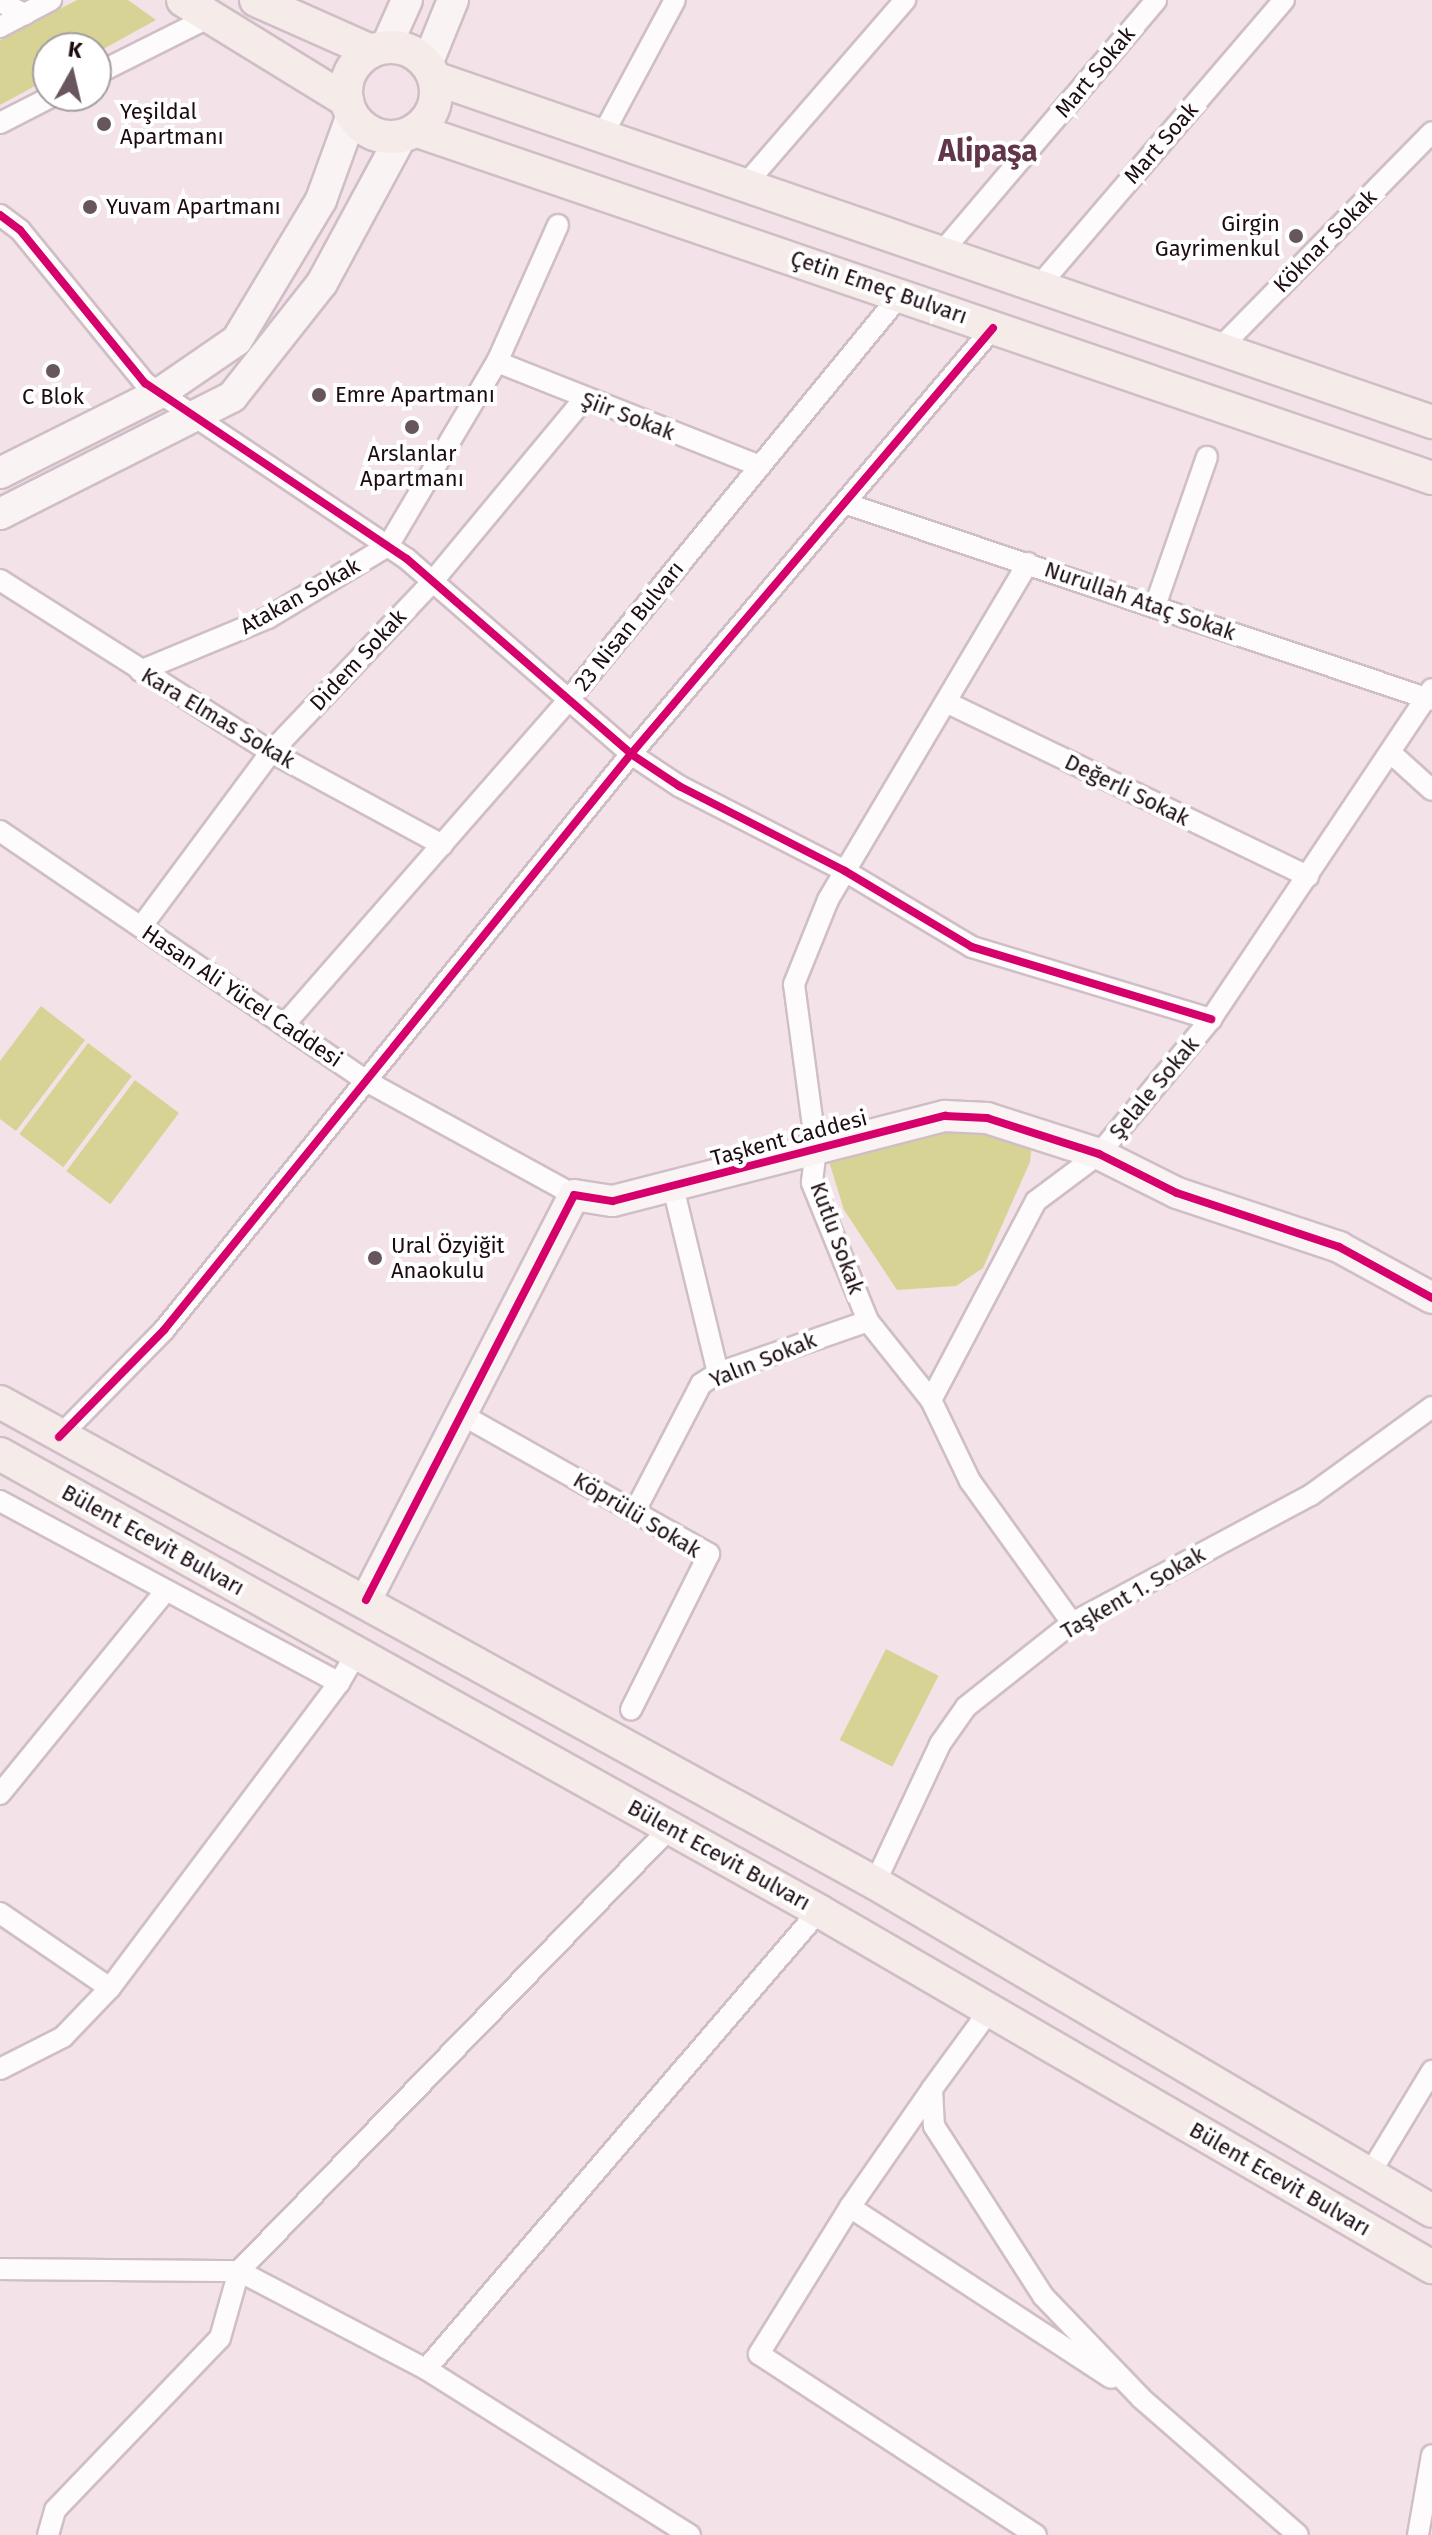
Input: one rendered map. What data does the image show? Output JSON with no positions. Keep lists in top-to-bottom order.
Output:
{
  "streets": {
    "main road": ["Çetin Emeç Bulvarı", "Bülent Ecevit Bulvarı"],
    "street": [
      "Mart Sokak",
      "Mart Soak",
      "Köknar Sokak",
      "Şiir Sokak",
      "Atakan Sokak",
      "Nurullah Ataç Sokak",
      "23 Nisan Bulvarı",
      "Didem Sokak",
      "Kara Elmas Sokak",
      "Değerli Sokak",
      "Hasan Ali Yücel Caddesi",
      "Şelale Sokak",
      "Taşkent Caddesi",
      "Kutlu Sokak",
      "Yalın Sokak",
      "Köprülü Sokak",
      "Taşkent 1. Sokak"
    ]
  },
  "crossings": [
    ["Çetin Emeç Bulvarı", "23 Nisan Bulvarı"],
    ["Şiir Sokak", "Atakan Sokak"],
    ["Şiir Sokak", "23 Nisan Bulvarı"],
    ["Şiir Sokak", "Didem Sokak"],
    ["Atakan Sokak", "Kara Elmas Sokak"],
    ["Nurullah Ataç Sokak", "Şelale Sokak"],
    ["Nurullah Ataç Sokak", "Kutlu Sokak"],
    ["23 Nisan Bulvarı", "Kara Elmas Sokak"],
    ["23 Nisan Bulvarı", "Hasan Ali Yücel Caddesi"],
    ["Didem Sokak", "Kara Elmas Sokak"],
    ["Didem Sokak", "Hasan Ali Yücel Caddesi"],
    ["Değerli Sokak", "Şelale Sokak"],
    ["Değerli Sokak", "Kutlu Sokak"],
    ["Hasan Ali Yücel Caddesi", "Taşkent Caddesi"],
    ["Şelale Sokak", "Taşkent Caddesi"],
    ["Şelale Sokak", "Kutlu Sokak"],
    ["Taşkent Caddesi", "Kutlu Sokak"],
    ["Kutlu Sokak", "Yalın Sokak"],
    ["Kutlu Sokak", "Taşkent 1. Sokak"],
    ["Yalın Sokak", "Köprülü Sokak"],
    ["Bülent Ecevit Bulvarı", "Taşkent 1. Sokak"]
  ],
  "districts": ["Alipaşa"],
  "places": [
    "Yeşildal Apartmanı",
    "Yuvam Apartmanı",
    "Girgin Gayrimenkul",
    "C Blok",
    "Emre Apartmanı",
    "Arslanlar Apartmanı",
    "Ural Özyiğit Anaokulu"
  ],
  "north": "top"
}
